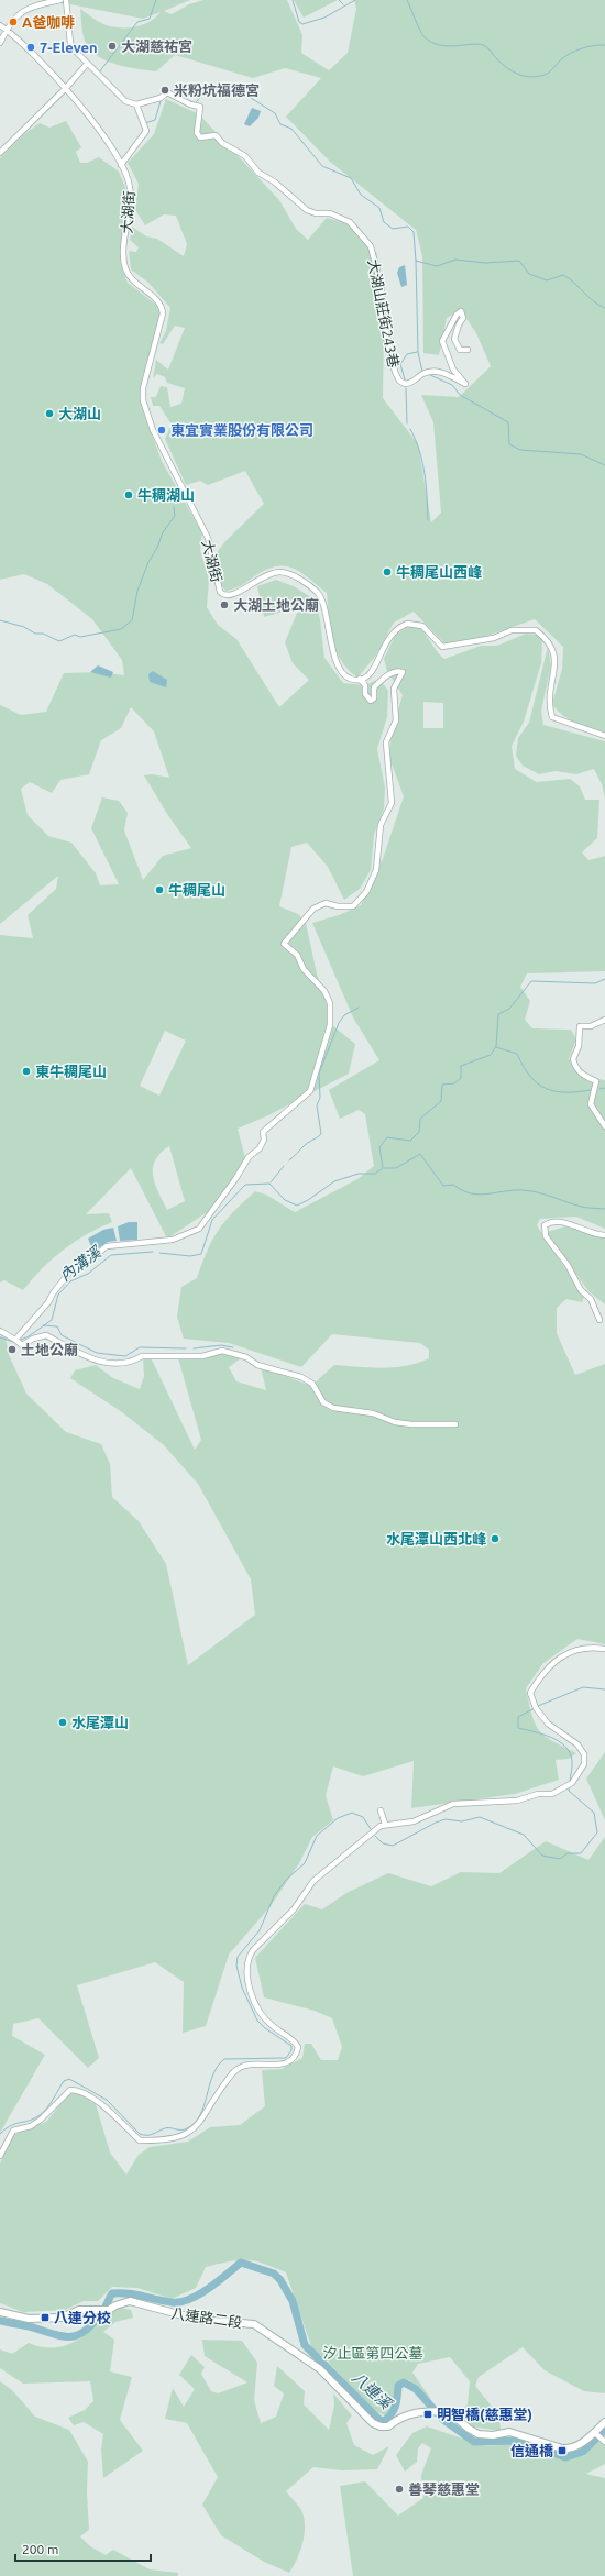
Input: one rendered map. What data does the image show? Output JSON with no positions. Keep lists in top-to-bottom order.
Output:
{
  "streets": {
    "street": ["大湖街", "大湖山莊街243巷", "八連路二段"]
  },
  "water": ["內溝溪", "八連溪"],
  "parks": ["汐止區第四公墓"],
  "places": {
    "other": [
      "A爸咖啡",
      "大湖慈祐宮",
      "7-Eleven",
      "米粉坑福德宮",
      "大湖山",
      "東宜實業股份有限公司",
      "牛稠湖山",
      "牛稠尾山西峰",
      "大湖土地公廟",
      "牛稠尾山",
      "東牛稠尾山",
      "土地公廟",
      "水尾潭山西北峰",
      "水尾潭山",
      "善琴慈惠堂"
    ],
    "transit": ["八連分校", "明智橋(慈惠堂)", "信通橋"]
  },
  "scale_bar": "200 m"
}
